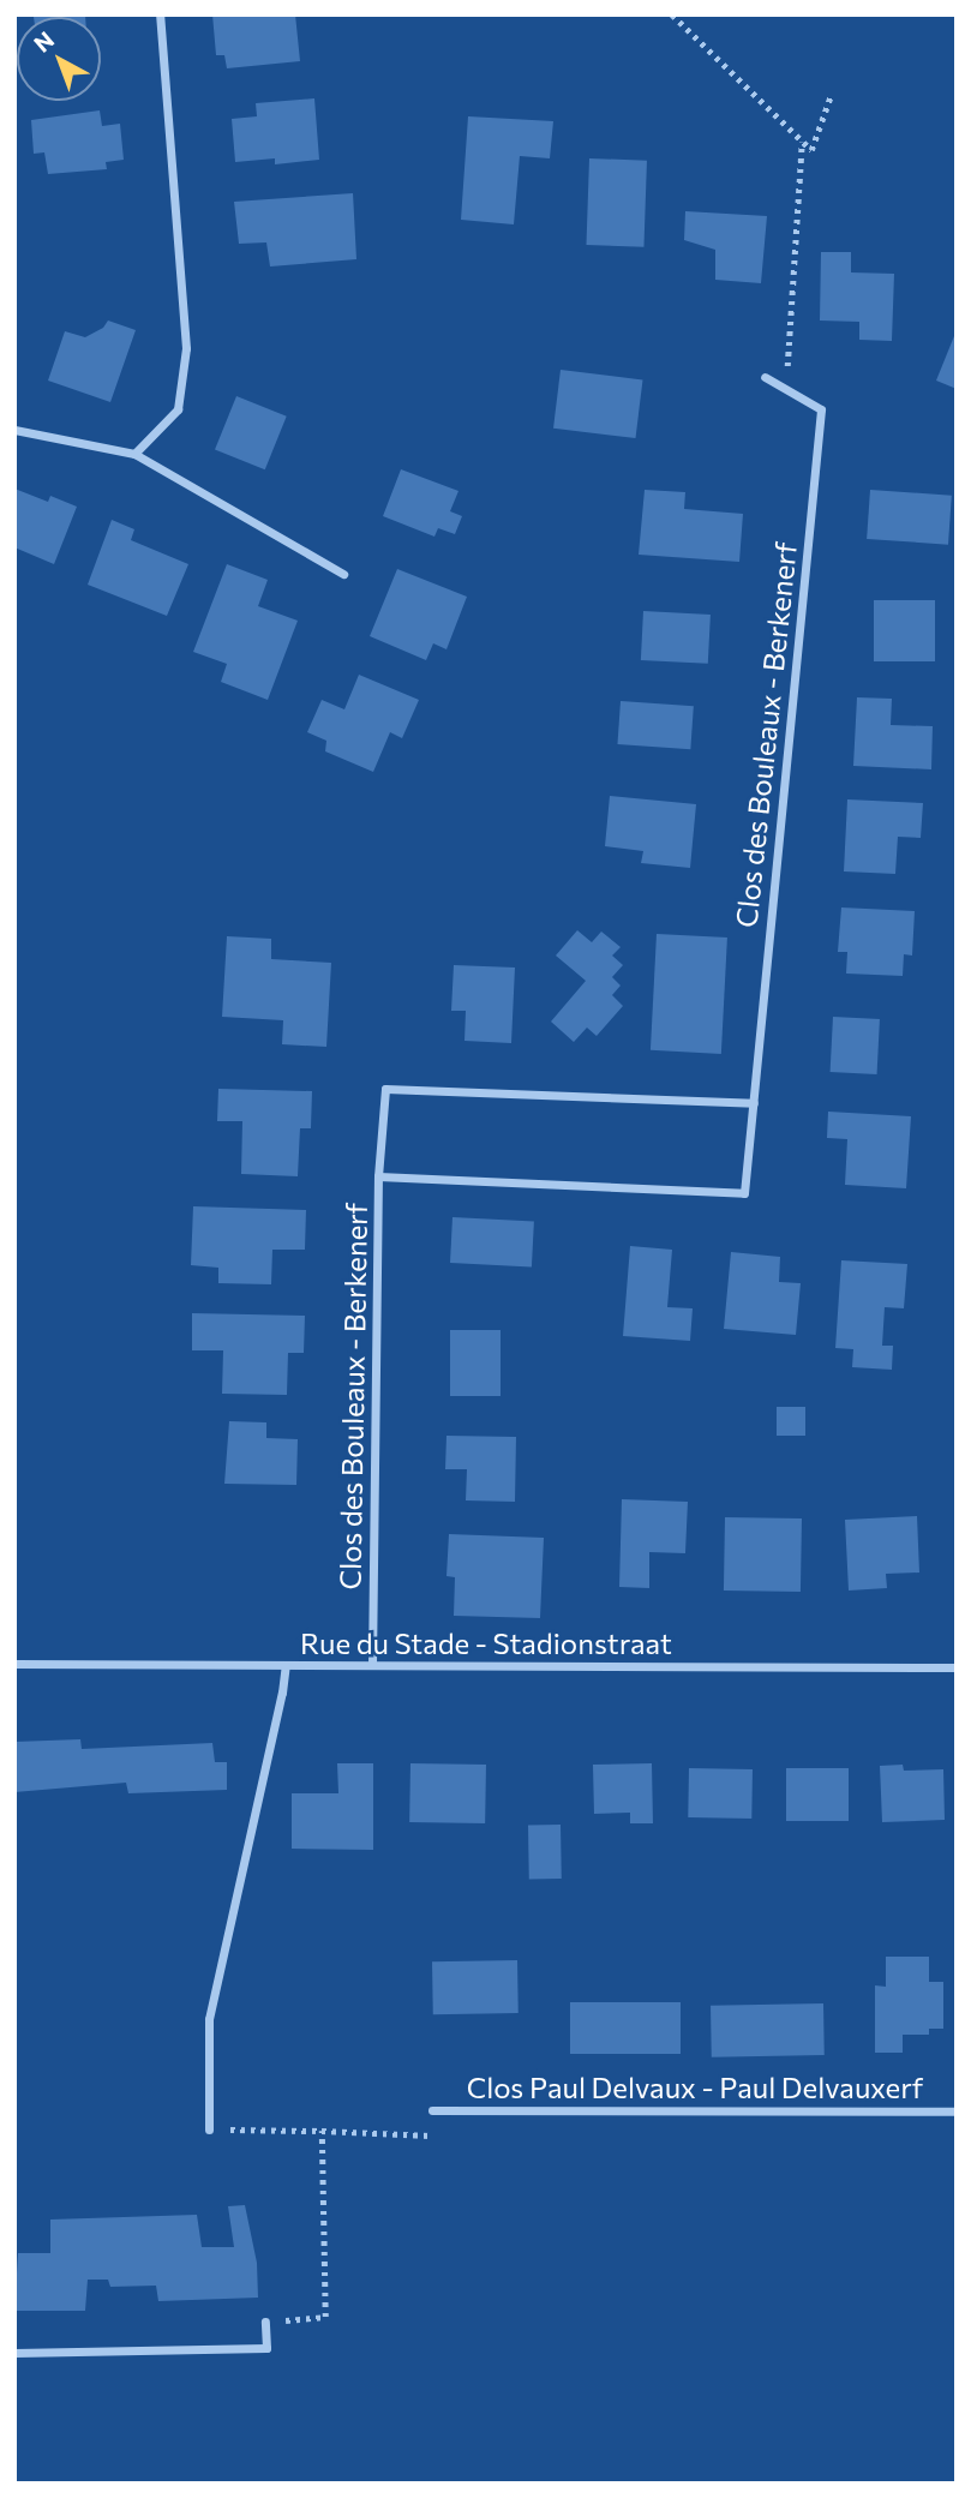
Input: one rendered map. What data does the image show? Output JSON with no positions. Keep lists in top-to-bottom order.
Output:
{
  "streets": {
    "street": ["Clos des Bouleaux - Berkenerf", "Rue du Stade - Stadionstraat", "Clos Paul Delvaux - Paul Delvauxerf"]
  },
  "crossings": [
    ["Clos des Bouleaux - Berkenerf", "Rue du Stade - Stadionstraat"]
  ],
  "north": "top left"
}
